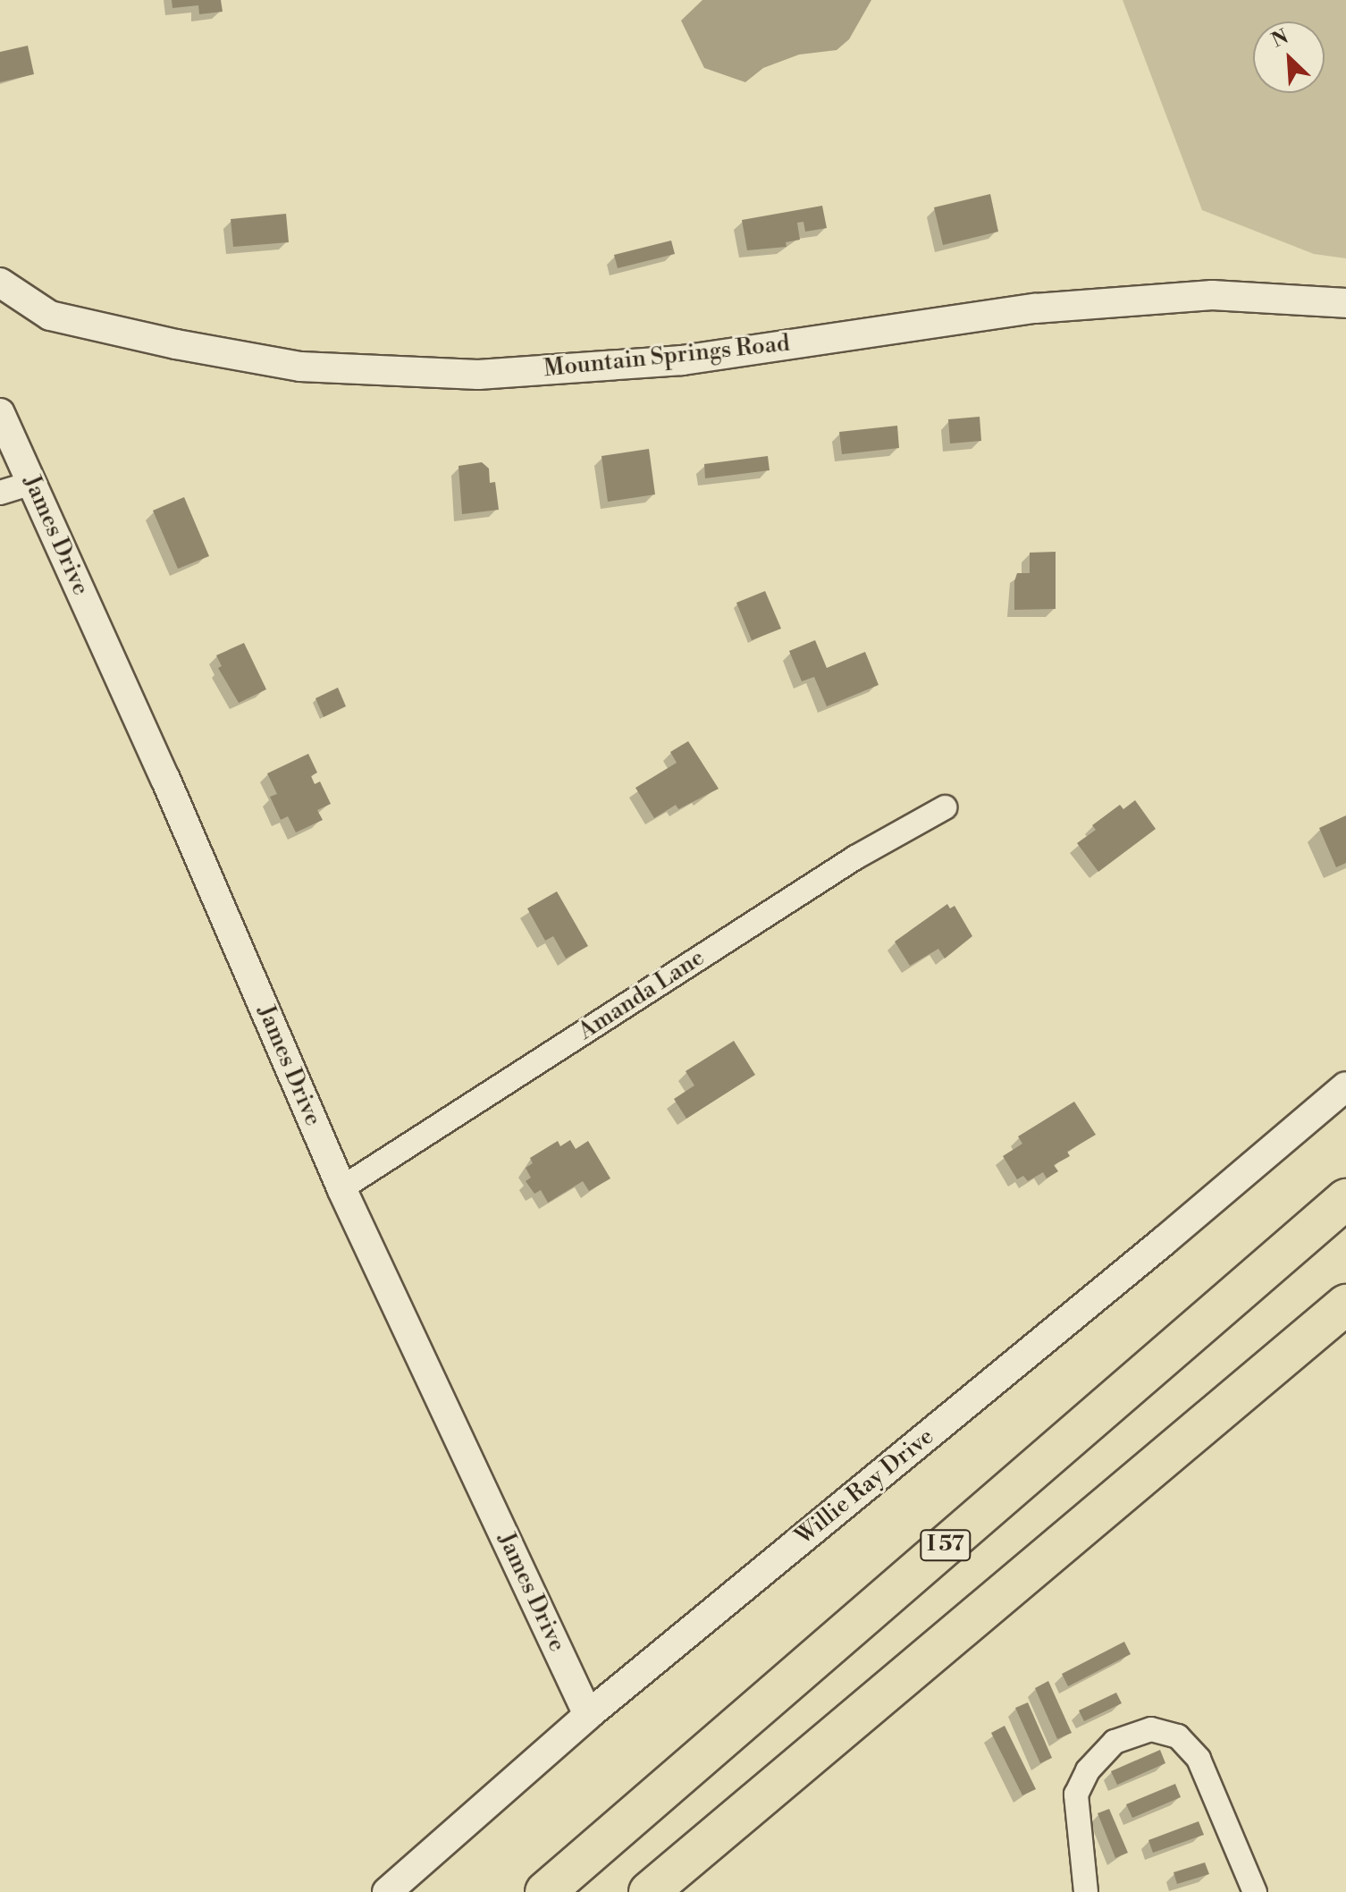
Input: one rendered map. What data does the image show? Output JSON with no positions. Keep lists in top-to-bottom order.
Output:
{
  "streets": {
    "highway": ["I 57"],
    "street": [
      "Mountain Springs Road",
      "James Drive",
      "Amanda Lane",
      "Willie Ray Drive"
    ]
  },
  "crossings": [
    ["James Drive", "Amanda Lane"],
    ["James Drive", "Willie Ray Drive"]
  ],
  "north": "top left"
}
